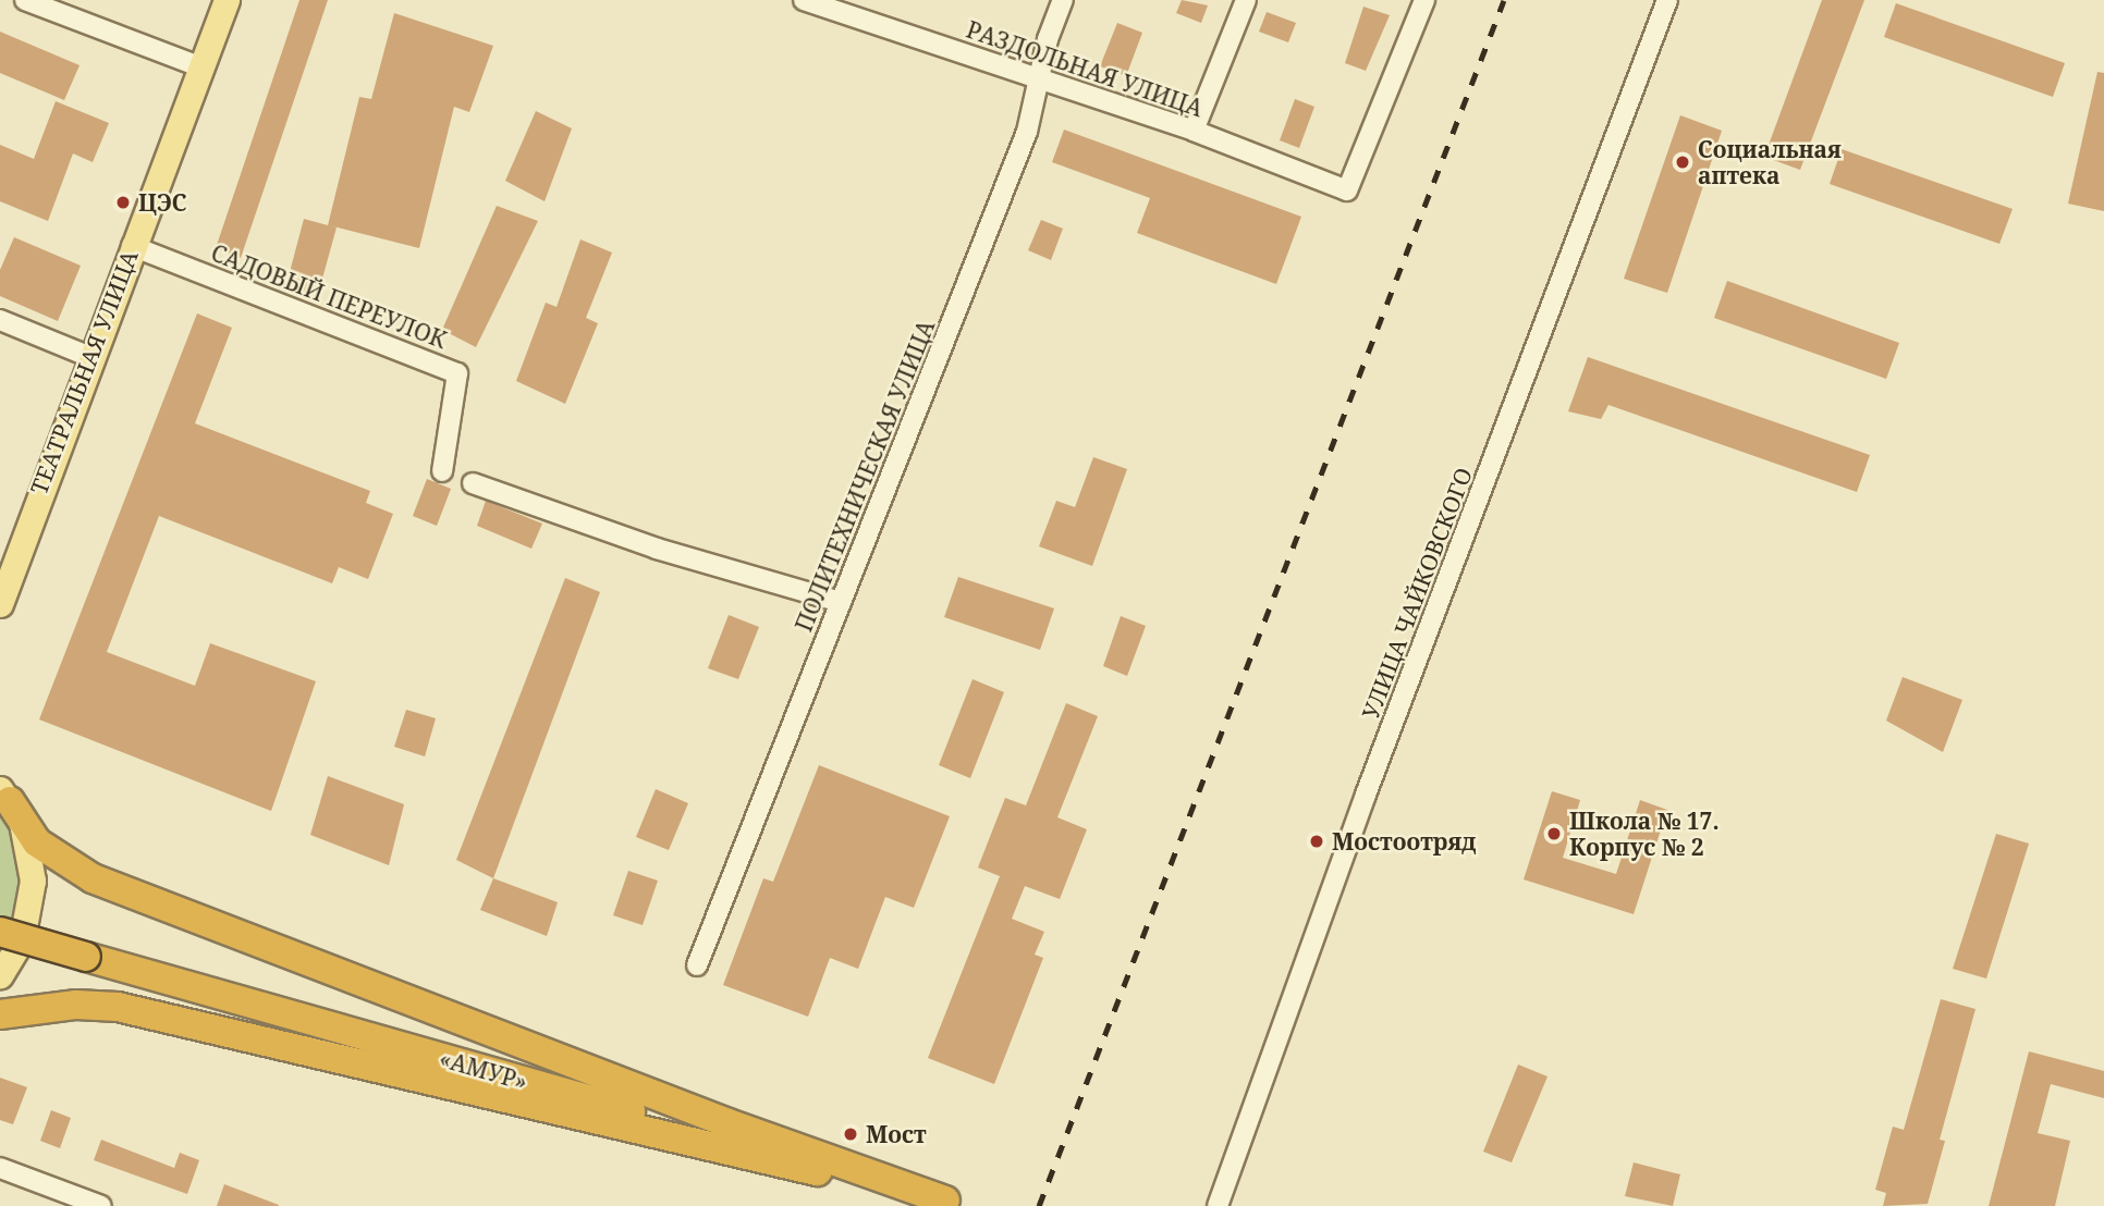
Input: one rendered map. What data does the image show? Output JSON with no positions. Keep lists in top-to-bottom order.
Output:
{
  "streets": {
    "highway": ["«АМУР»"],
    "main road": ["ТЕАТРАЛЬНАЯ УЛИЦА"],
    "street": [
      "РАЗДОЛЬНАЯ УЛИЦА",
      "САДОВЫЙ ПЕРЕУЛОК",
      "ПОЛИТЕХНИЧЕСКАЯ УЛИЦА",
      "УЛИЦА ЧАЙКОВСКОГО"
    ]
  },
  "crossings": [
    ["РАЗДОЛЬНАЯ УЛИЦА", "ПОЛИТЕХНИЧЕСКАЯ УЛИЦА"],
    ["САДОВЫЙ ПЕРЕУЛОК", "ТЕАТРАЛЬНАЯ УЛИЦА"]
  ],
  "places": [
    "Социальная аптека",
    "ЦЭС",
    "Школа № 17. Корпус № 2",
    "Мостоотряд",
    "Мост"
  ]
}
